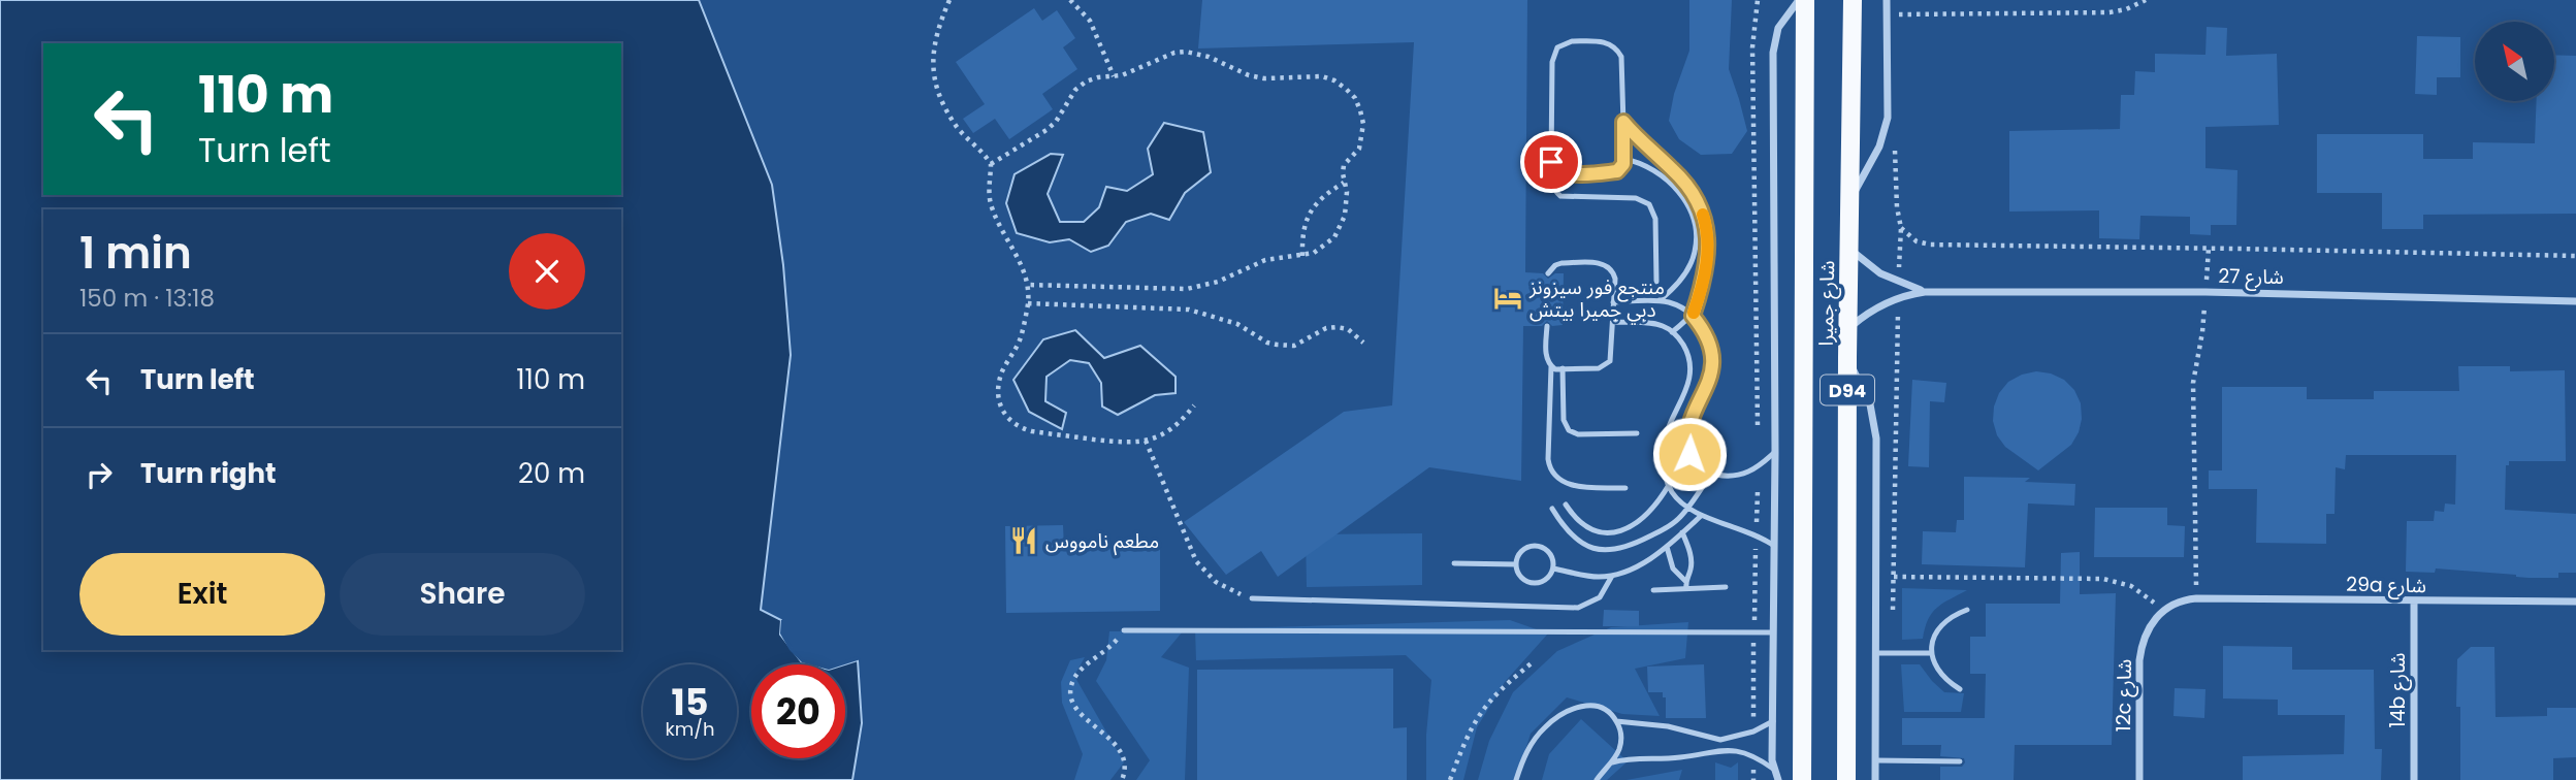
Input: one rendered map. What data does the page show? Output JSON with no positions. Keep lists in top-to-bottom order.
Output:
{
  "streets": {
    "main road": ["شارع جميرا", "D94"],
    "street": [
      "شارع 27",
      "29a شارع",
      "14b شارع",
      "12c شارع"
    ]
  },
  "crossings": [
    ["شارع 27", "شارع جميرا"],
    ["29a شارع", "14b شارع"]
  ],
  "places": {
    "hotel": ["منتجع فور سيزونز دبي جميرا بيتش"],
    "restaurant": ["مطعم نامووس"]
  },
  "north": "top left",
  "page": {
    "turn": ["110 m", "Turn left"],
    "heading": ["1 min", "150 m · 13:18"],
    "list": [
      {
        "name": "Turn left",
        "value": "110 m"
      },
      {
        "name": "Turn right",
        "value": "20 m"
      }
    ],
    "buttons": ["Exit", "Share"],
    "speed": "15 km/h",
    "limit": "20"
  }
}
